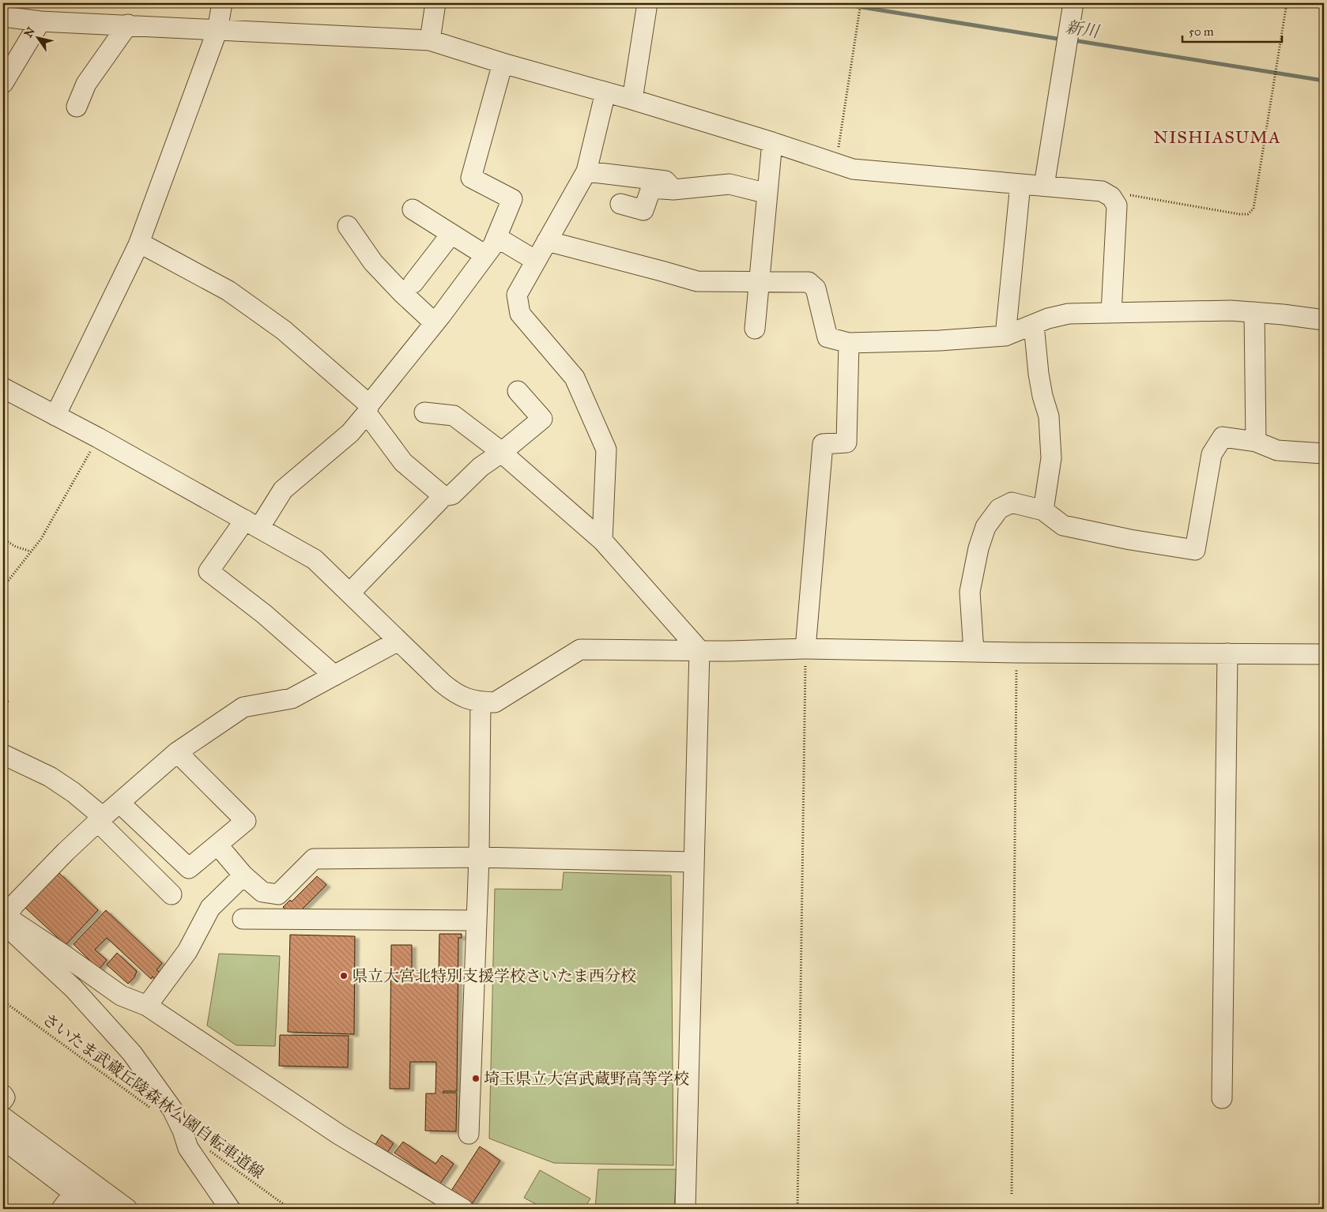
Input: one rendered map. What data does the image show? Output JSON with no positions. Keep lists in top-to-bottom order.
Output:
{
  "streets": {
    "path": ["さいたま武蔵丘陵森林公園自転車道線"]
  },
  "districts": ["NISHIASUMA"],
  "water": ["新川"],
  "places": ["県立大宮北特別支援学校さいたま西分校", "埼玉県立大宮武蔵野高等学校"],
  "scale_bar": "50 m",
  "north": "top left"
}
